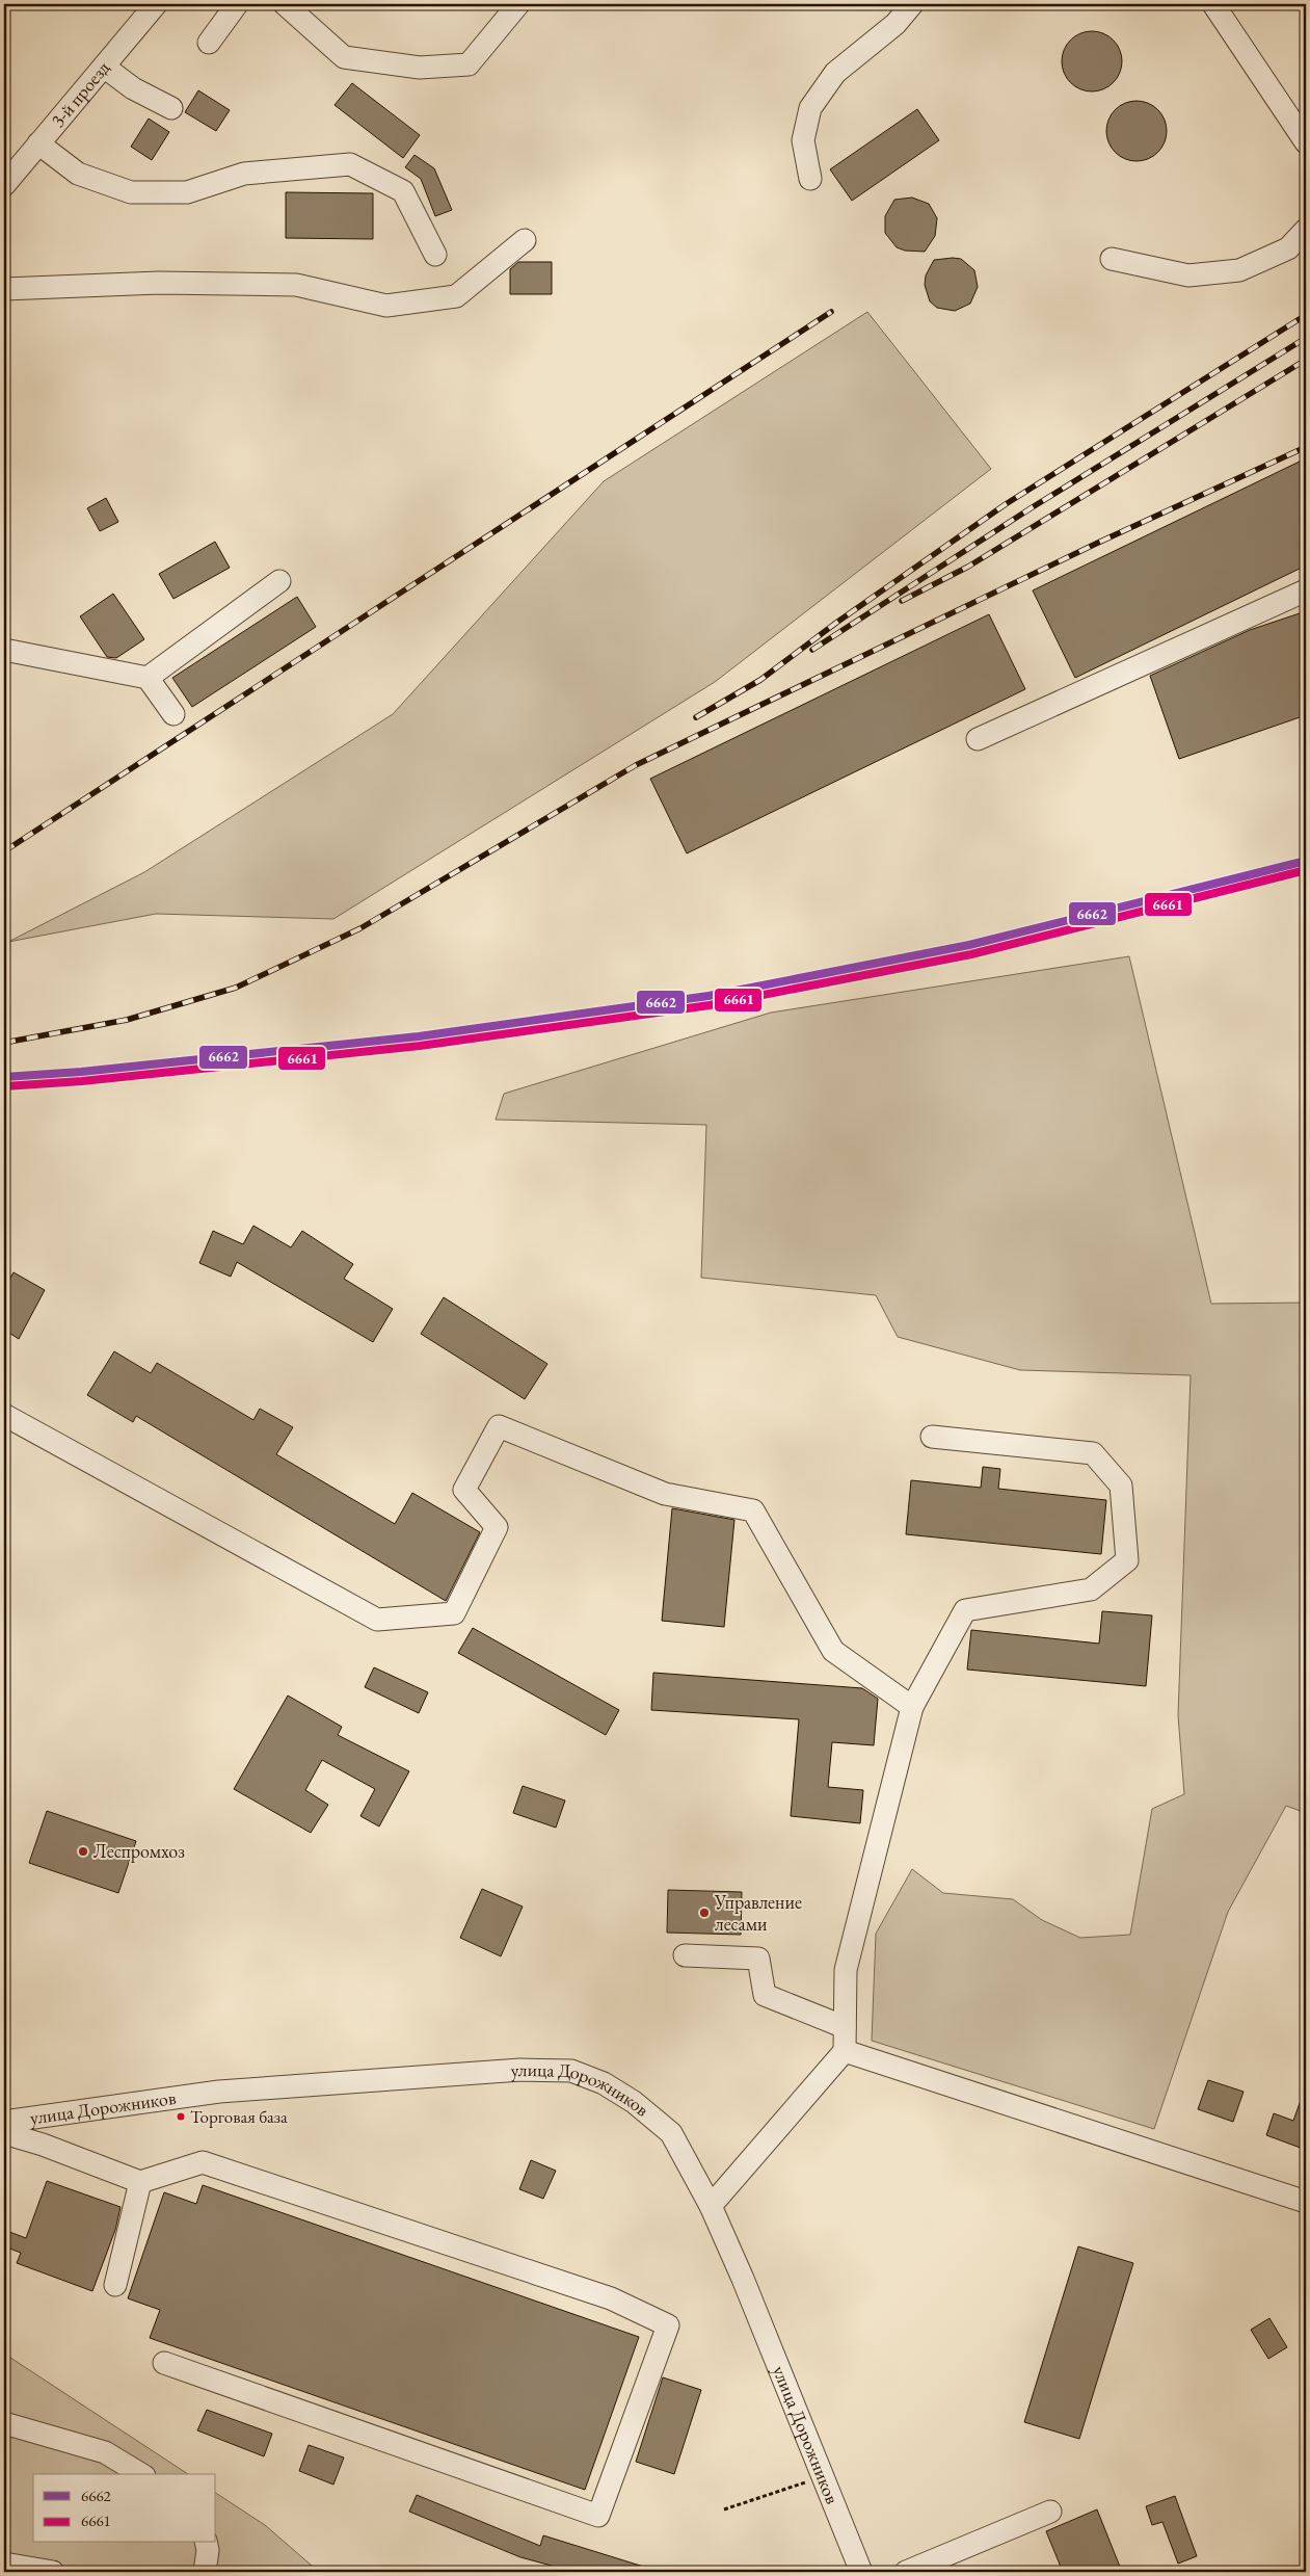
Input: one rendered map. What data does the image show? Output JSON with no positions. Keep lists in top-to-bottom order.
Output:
{
  "streets": {
    "street": ["3-й проезд", "улица Дорожников"]
  },
  "places": ["Леспромхоз", "Управление лесами", "Торговая база"],
  "lines": ["transit line 6662", "transit line 6661"],
  "legend": ["6662", "6661"]
}
